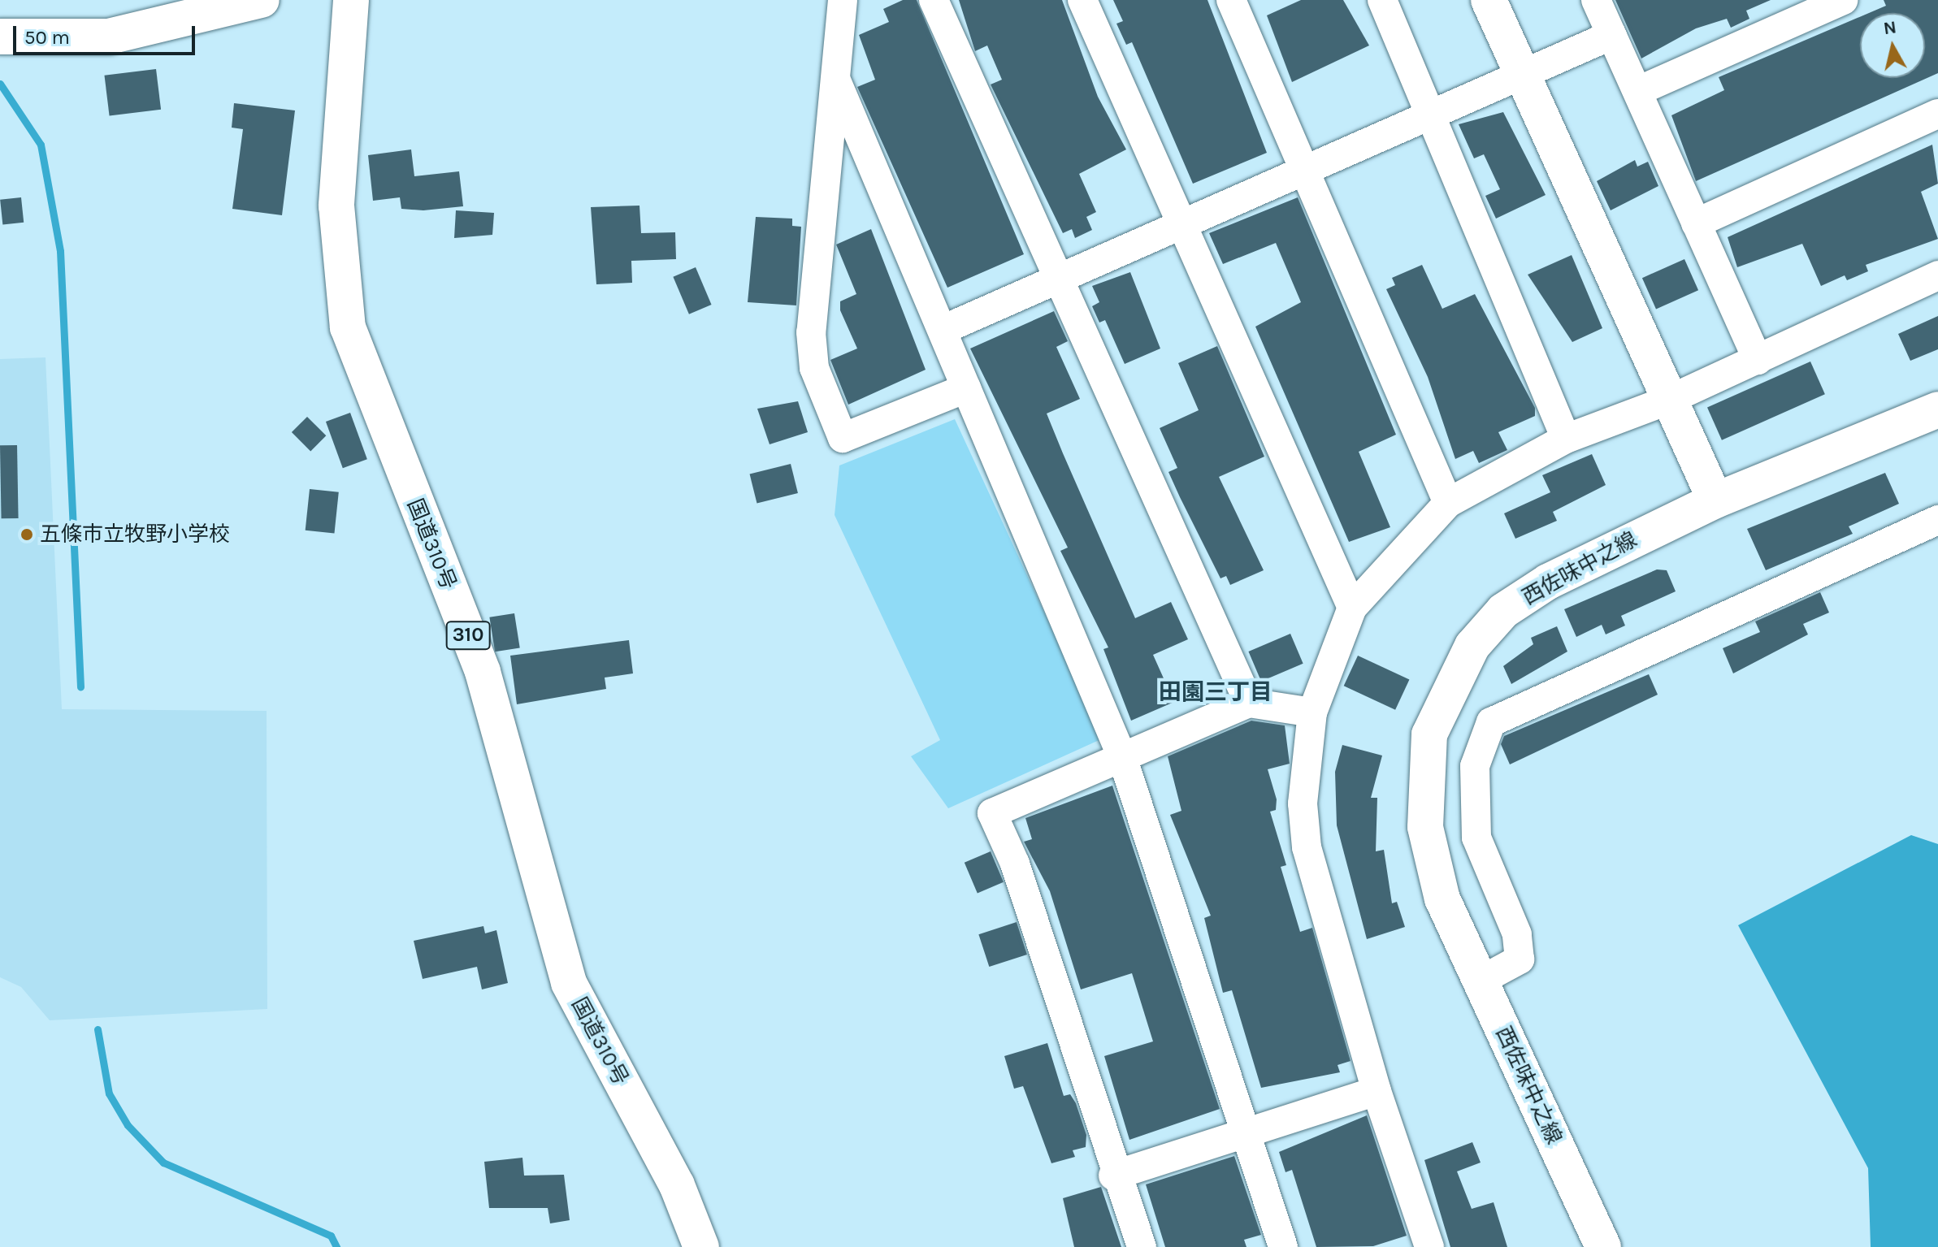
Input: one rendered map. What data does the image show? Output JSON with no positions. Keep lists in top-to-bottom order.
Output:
{
  "streets": {
    "main road": ["国道310号", "西佐味中之線", "310"]
  },
  "districts": ["田園三丁目"],
  "places": ["五條市立牧野小学校"],
  "scale_bar": "50 m",
  "north": "top"
}
